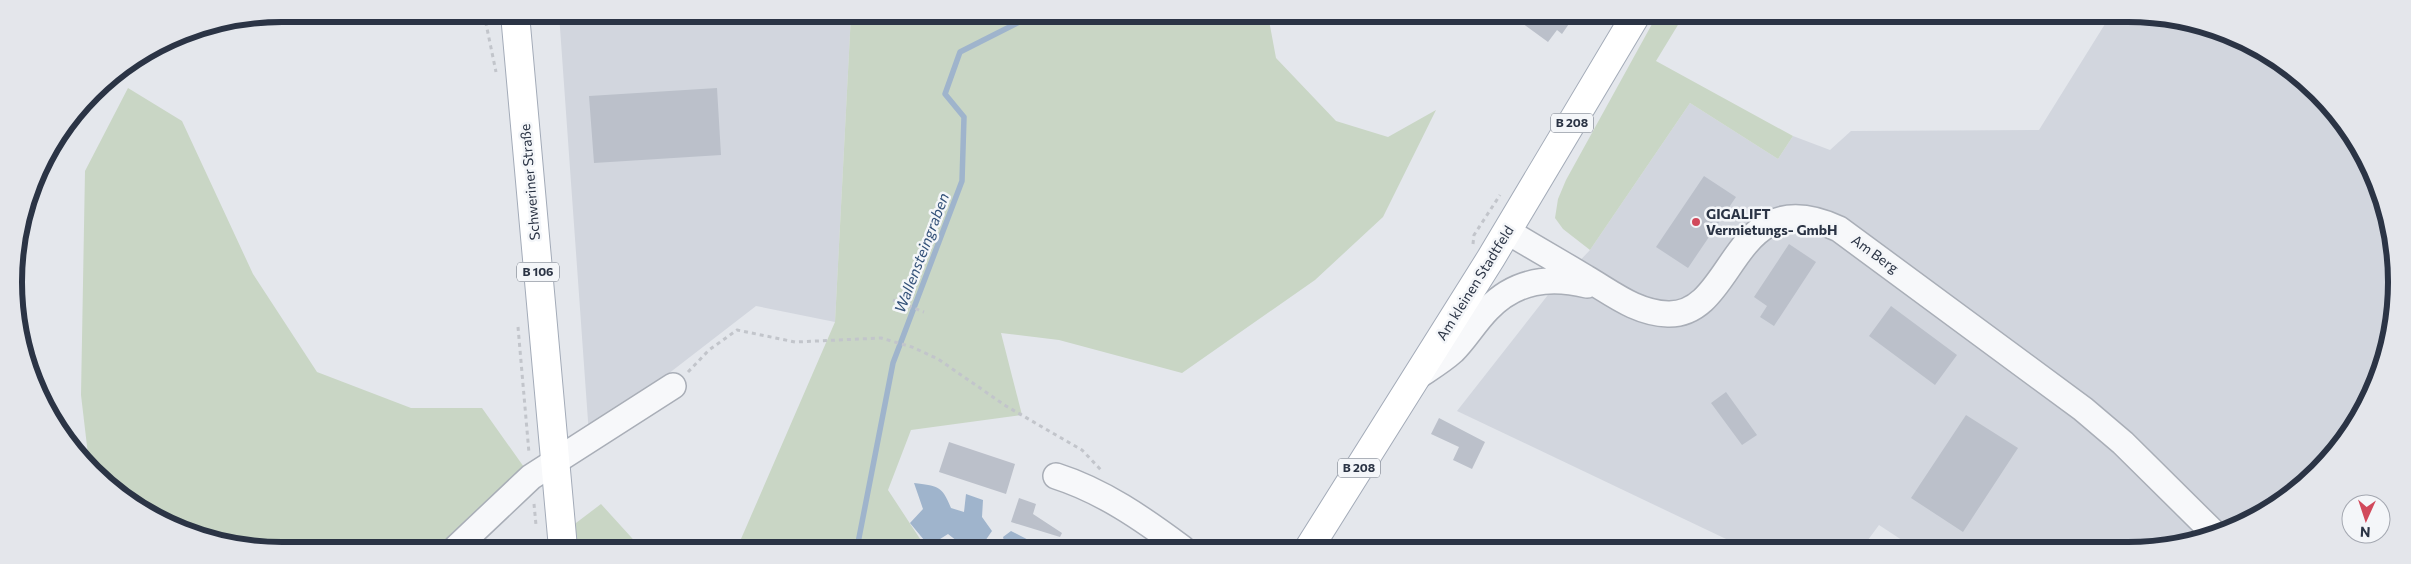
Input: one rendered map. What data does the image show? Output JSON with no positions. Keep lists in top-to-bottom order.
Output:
{
  "streets": {
    "main road": [
      "B 208",
      "Schweriner Straße",
      "B 106",
      "Am kleinen Stadtfeld"
    ],
    "street": ["Am Berg"]
  },
  "crossings": [
    ["Am Berg", "Am kleinen Stadtfeld"]
  ],
  "water": ["Wallensteingraben"],
  "places": ["GIGALIFT Vermietungs- GmbH"],
  "north": "bottom"
}
